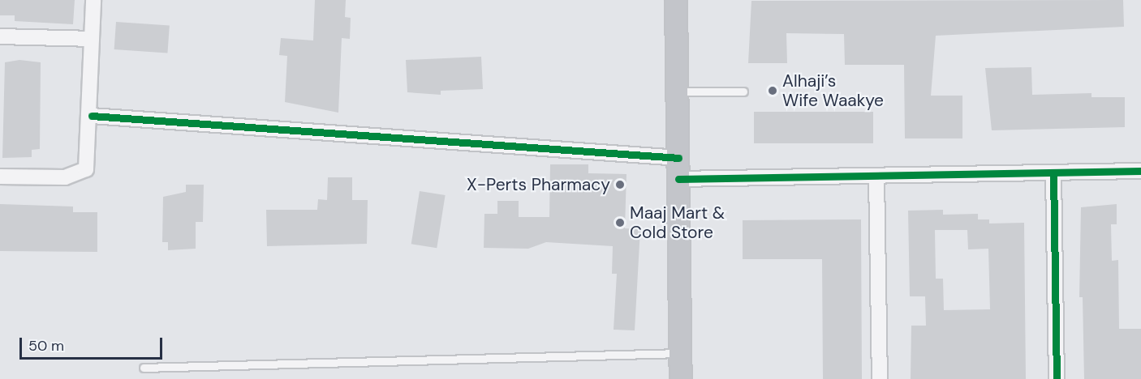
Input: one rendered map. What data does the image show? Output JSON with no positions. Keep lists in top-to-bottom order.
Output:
{
  "places": ["Alhaji’s Wife Waakye", "X-Perts Pharmacy", "Maaj Mart & Cold Store"],
  "scale_bar": "50 m"
}
